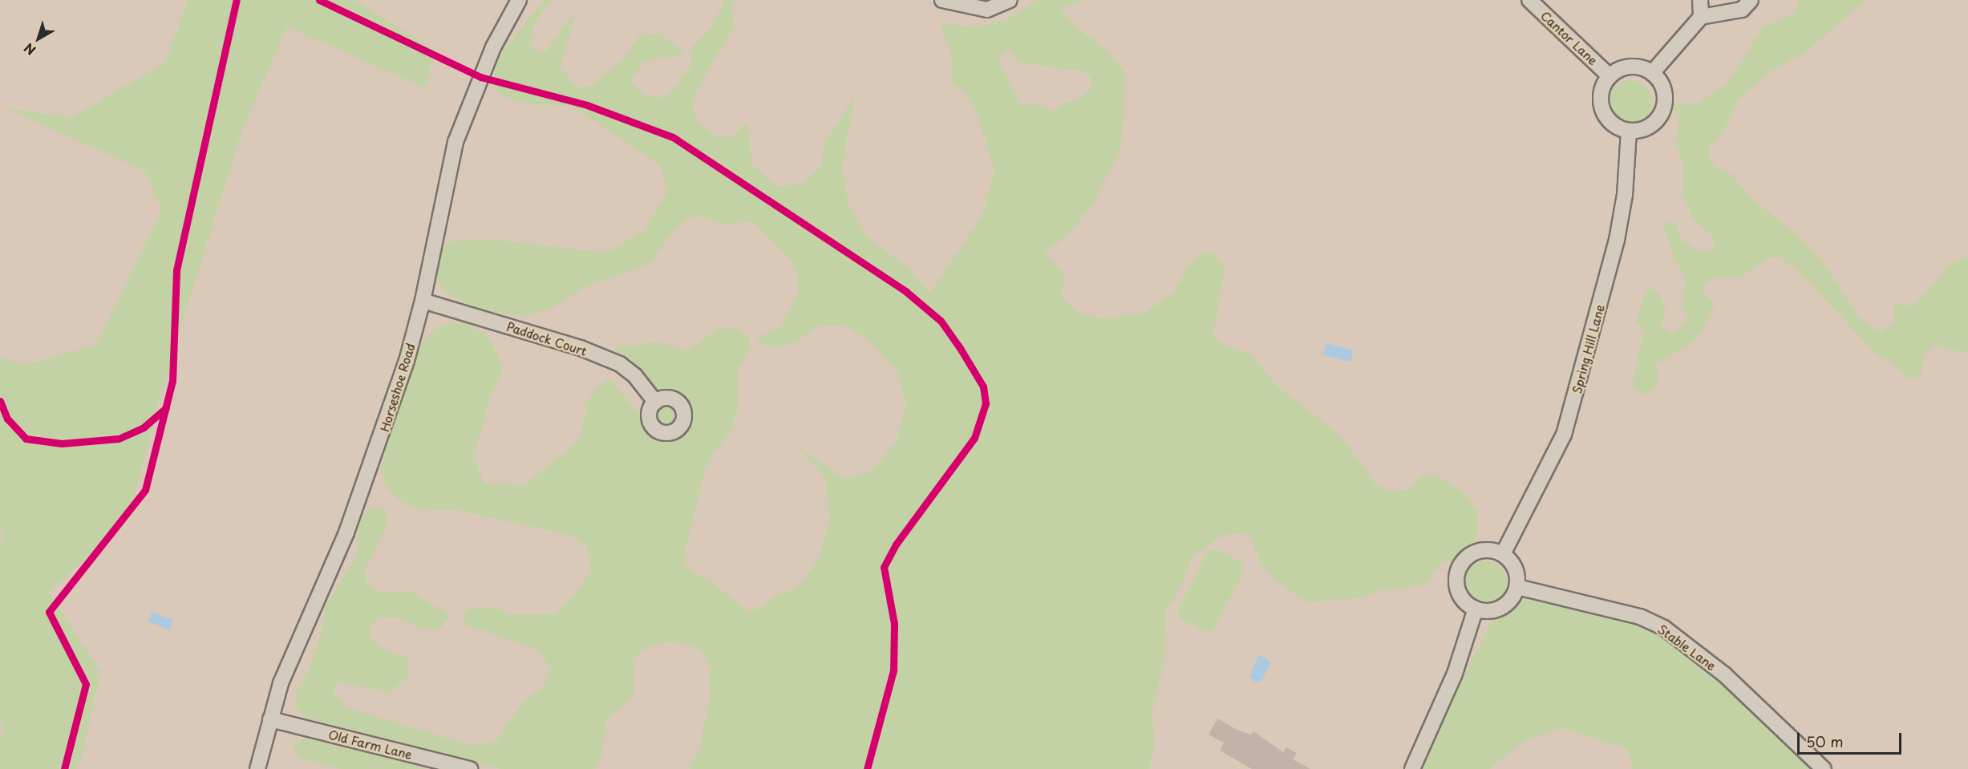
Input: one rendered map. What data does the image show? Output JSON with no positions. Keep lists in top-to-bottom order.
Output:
{
  "streets": {
    "street": [
      "Cantor Lane",
      "Paddock Court",
      "Spring Hill Lane",
      "Horseshoe Road",
      "Stable Lane",
      "Old Farm Lane"
    ]
  },
  "crossings": [
    ["Cantor Lane", "Spring Hill Lane"],
    ["Paddock Court", "Horseshoe Road"],
    ["Spring Hill Lane", "Stable Lane"],
    ["Horseshoe Road", "Old Farm Lane"]
  ],
  "scale_bar": "50 m",
  "north": "bottom left"
}
